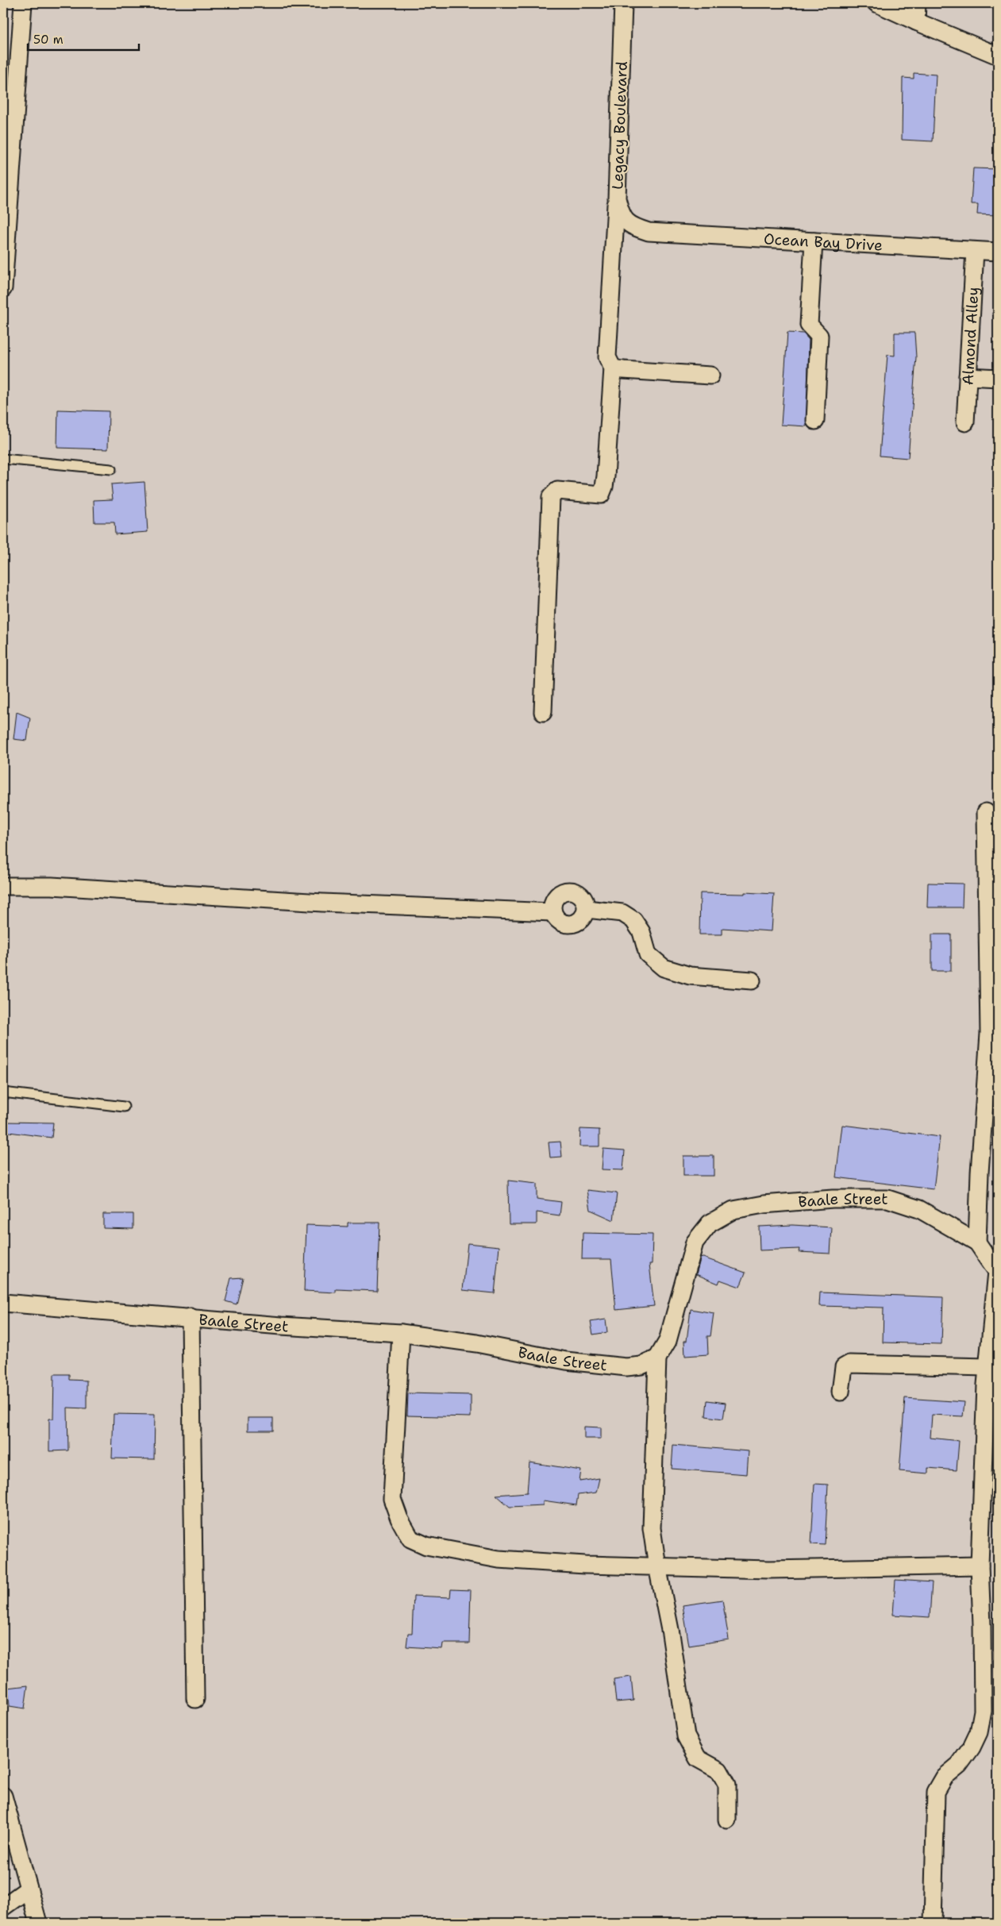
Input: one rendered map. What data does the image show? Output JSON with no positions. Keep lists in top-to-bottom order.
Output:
{
  "streets": {
    "street": [
      "Legacy Boulevard",
      "Ocean Bay Drive",
      "Almond Alley",
      "Baale Street"
    ]
  },
  "crossings": [
    ["Legacy Boulevard", "Ocean Bay Drive"],
    ["Ocean Bay Drive", "Almond Alley"]
  ],
  "scale_bar": "50 m"
}
